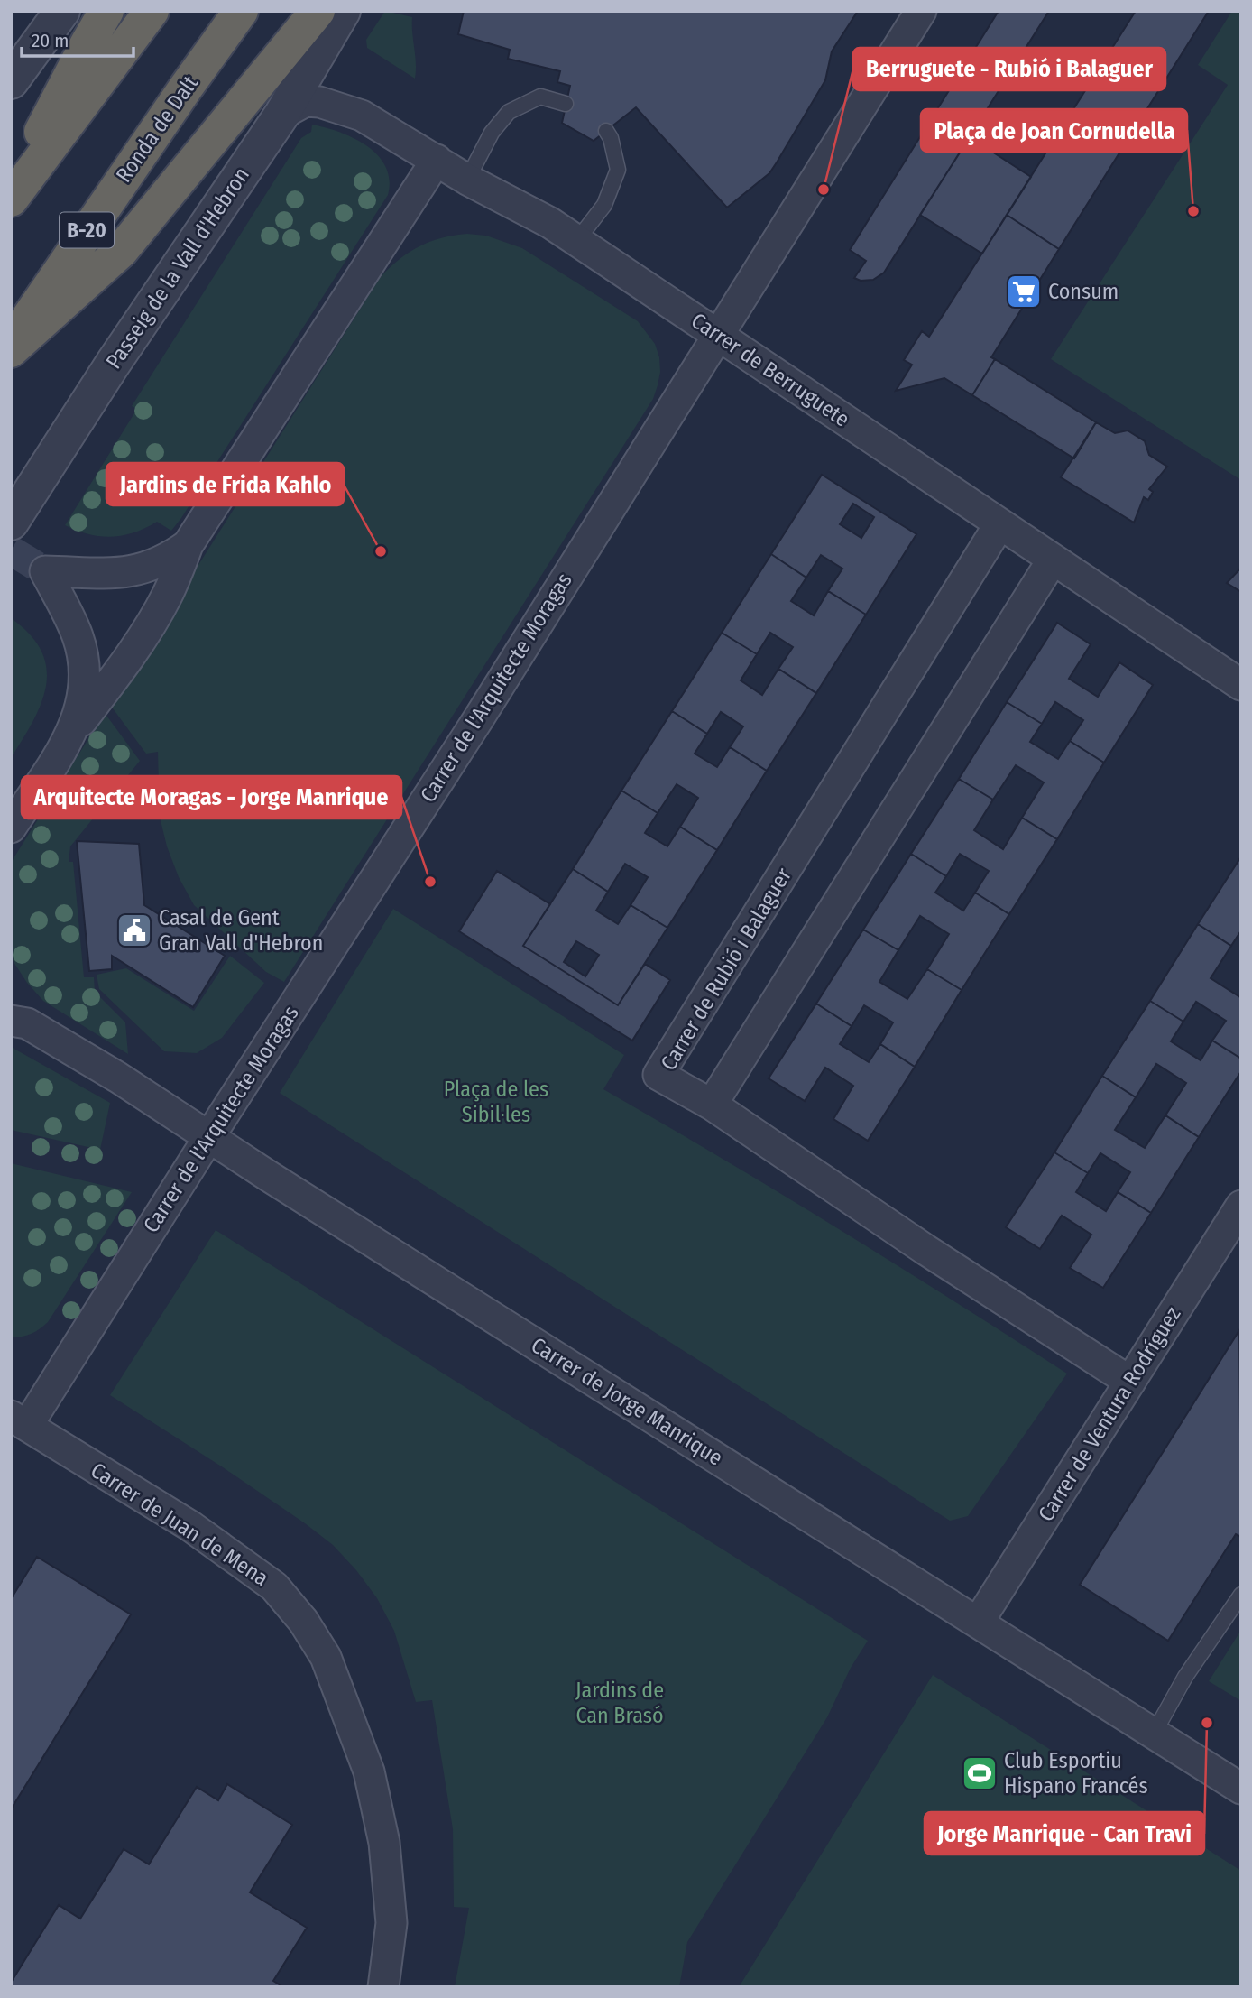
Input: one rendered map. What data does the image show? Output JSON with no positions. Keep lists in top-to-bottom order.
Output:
{
  "streets": {
    "highway": ["Ronda de Dalt", "B-20"],
    "street": [
      "Passeig de la Vall d'Hebron",
      "Carrer de Berruguete",
      "Carrer de l'Arquitecte Moragas",
      "Carrer de Rubió i Balaguer",
      "Carrer de Jorge Manrique",
      "Carrer de Ventura Rodríguez",
      "Carrer de Juan de Mena"
    ]
  },
  "crossings": [
    ["Passeig de la Vall d'Hebron", "Carrer de Berruguete"],
    ["Carrer de Berruguete", "Carrer de l'Arquitecte Moragas"],
    ["Carrer de Berruguete", "Carrer de Rubió i Balaguer"],
    ["Carrer de l'Arquitecte Moragas", "Carrer de Jorge Manrique"],
    ["Carrer de l'Arquitecte Moragas", "Carrer de Juan de Mena"],
    ["Carrer de Jorge Manrique", "Carrer de Ventura Rodríguez"]
  ],
  "parks": ["Plaça de les Sibil·les", "Jardins de Can Brasó"],
  "places": {
    "other": [
      "Berruguete - Rubió i Balaguer",
      "Plaça de Joan Cornudella",
      "Jardins de Frida Kahlo",
      "Arquitecte Moragas - Jorge Manrique",
      "Jorge Manrique - Can Travi"
    ],
    "supermarket": ["Consum"],
    "public building": ["Casal de Gent Gran Vall d'Hebron"],
    "sports": ["Club Esportiu Hispano Francés"]
  },
  "scale_bar": "20 m"
}
